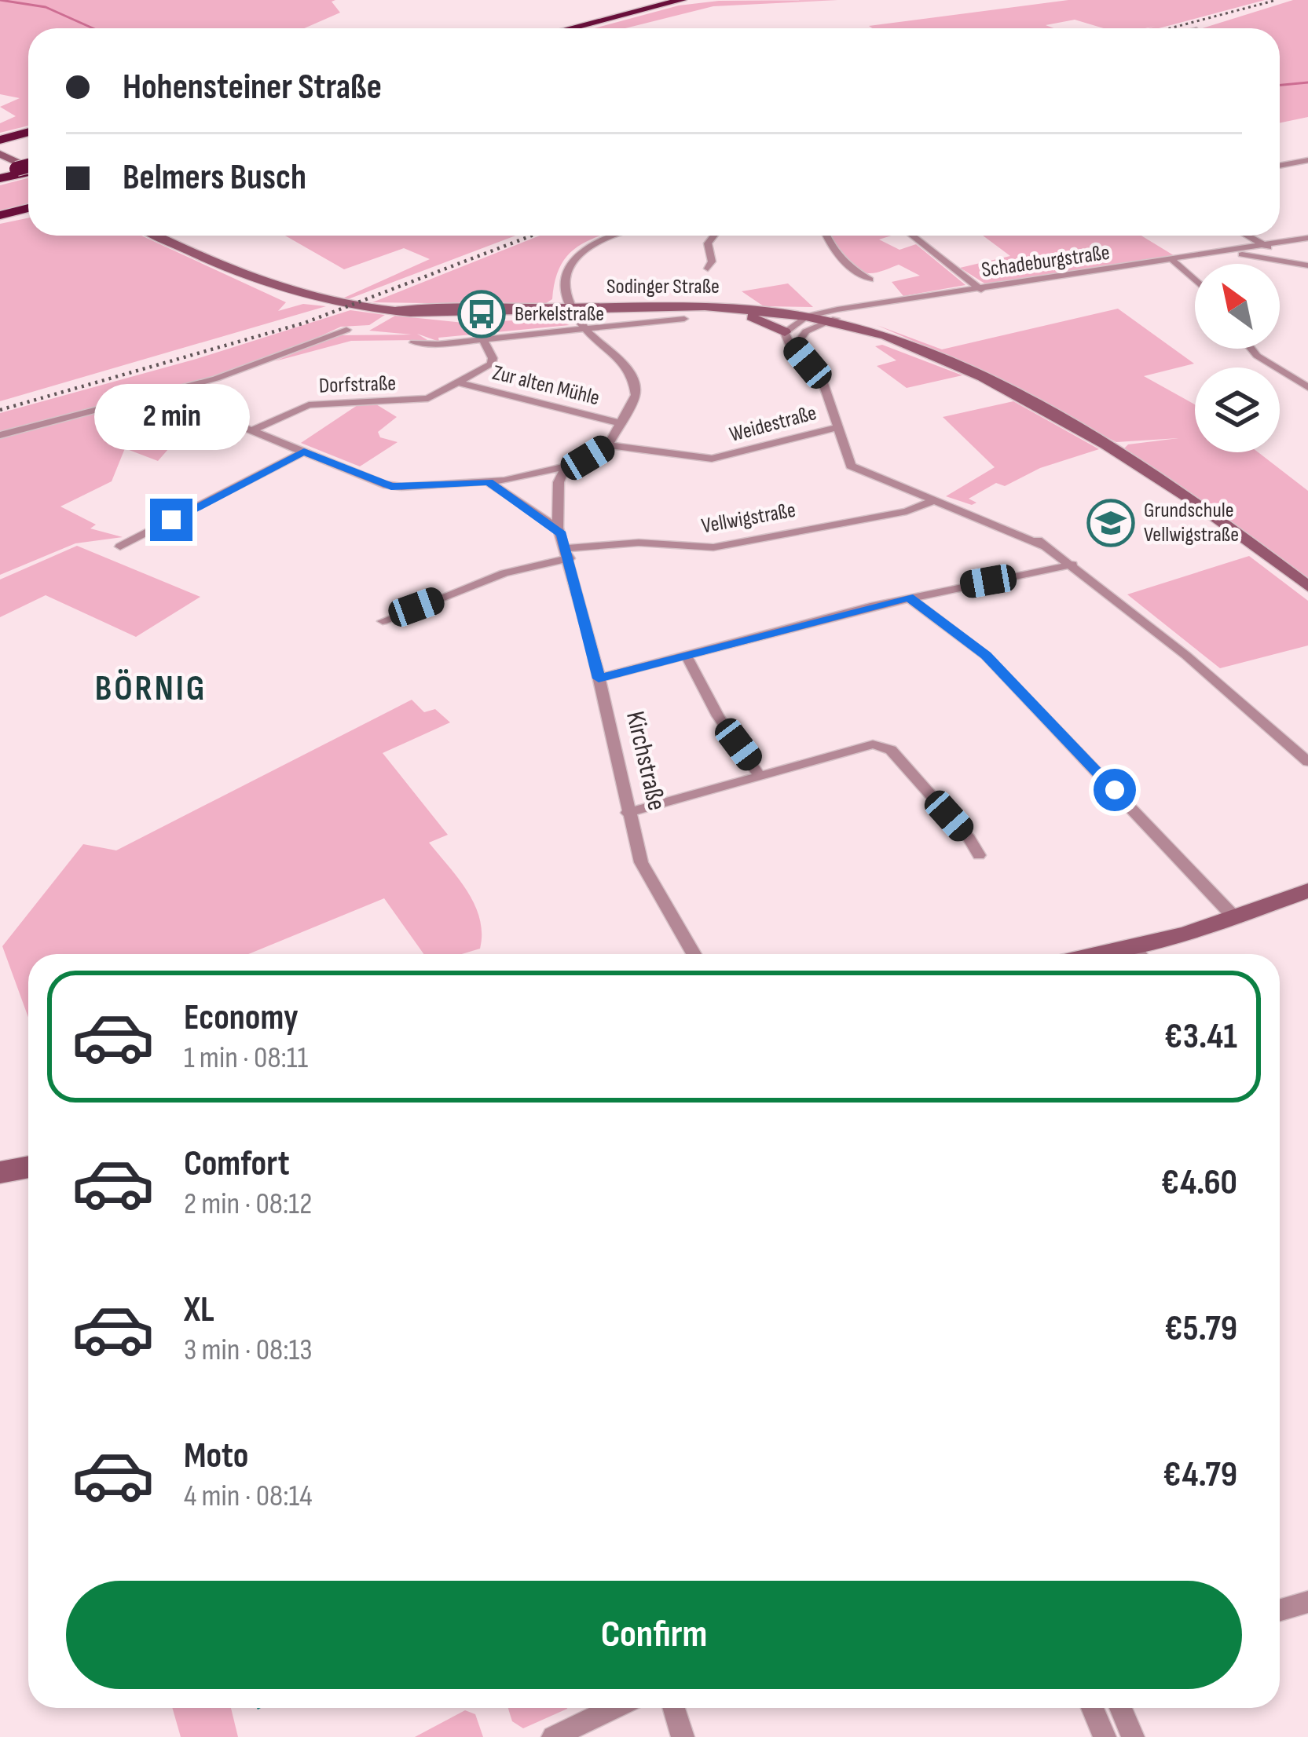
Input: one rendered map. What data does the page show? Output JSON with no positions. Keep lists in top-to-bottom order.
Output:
{
  "streets": {
    "main road": ["Sodinger Straße"],
    "street": [
      "Schadeburgstraße",
      "Dorfstraße",
      "Zur alten Mühle",
      "Weidestraße",
      "Vellwigstraße",
      "Kirchstraße"
    ]
  },
  "crossings": [
    ["Schadeburgstraße", "Sodinger Straße"],
    ["Dorfstraße", "Zur alten Mühle"],
    ["Vellwigstraße", "Kirchstraße"]
  ],
  "districts": ["BÖRNIG"],
  "places": {
    "bus stop": ["Berkelstraße"],
    "school or university": ["Grundschule Vellwigstraße"]
  },
  "north": "top left",
  "page": {
    "banner": ["Hohensteiner Straße", "Belmers Busch"],
    "bubble": "2 min",
    "list": [
      {
        "name": "Economy",
        "note": "1 min · 08:11",
        "value": "€3.41"
      },
      {
        "name": "Comfort",
        "note": "2 min · 08:12",
        "value": "€4.60"
      },
      {
        "name": "XL",
        "note": "3 min · 08:13",
        "value": "€5.79"
      },
      {
        "name": "Moto",
        "note": "4 min · 08:14",
        "value": "€4.79"
      }
    ],
    "buttons": "Confirm"
  }
}
